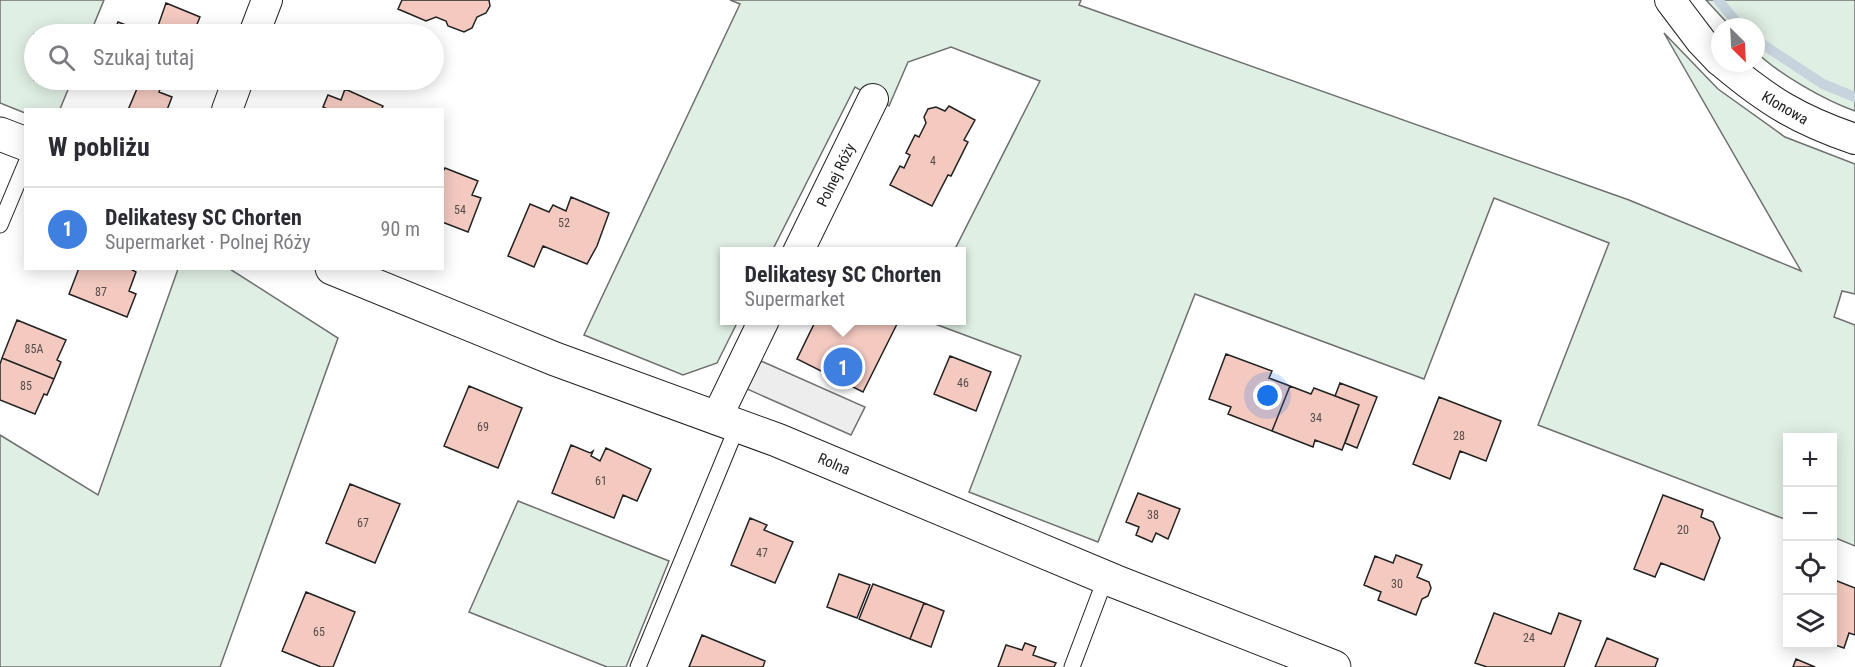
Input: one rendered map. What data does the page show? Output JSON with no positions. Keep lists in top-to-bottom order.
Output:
{
  "streets": {
    "street": ["Klonowa", "Polnej Róży", "Rolna"]
  },
  "house_numbers": [
    "4",
    "54",
    "52",
    "87",
    "85A",
    "46",
    "85",
    "34",
    "69",
    "28",
    "61",
    "38",
    "67",
    "20",
    "47",
    "30",
    "65",
    "24"
  ],
  "north": "bottom right",
  "page": {
    "search": "Szukaj tutaj",
    "heading": "W pobliżu",
    "list": [
      {
        "mark": "1",
        "name": "Delikatesy SC Chorten",
        "note": "Supermarket · Polnej Róży",
        "value": "90 m"
      }
    ],
    "popup": ["Delikatesy SC Chorten", "Supermarket"],
    "pins": "1",
    "map_buttons": ["+", "−"]
  }
}
